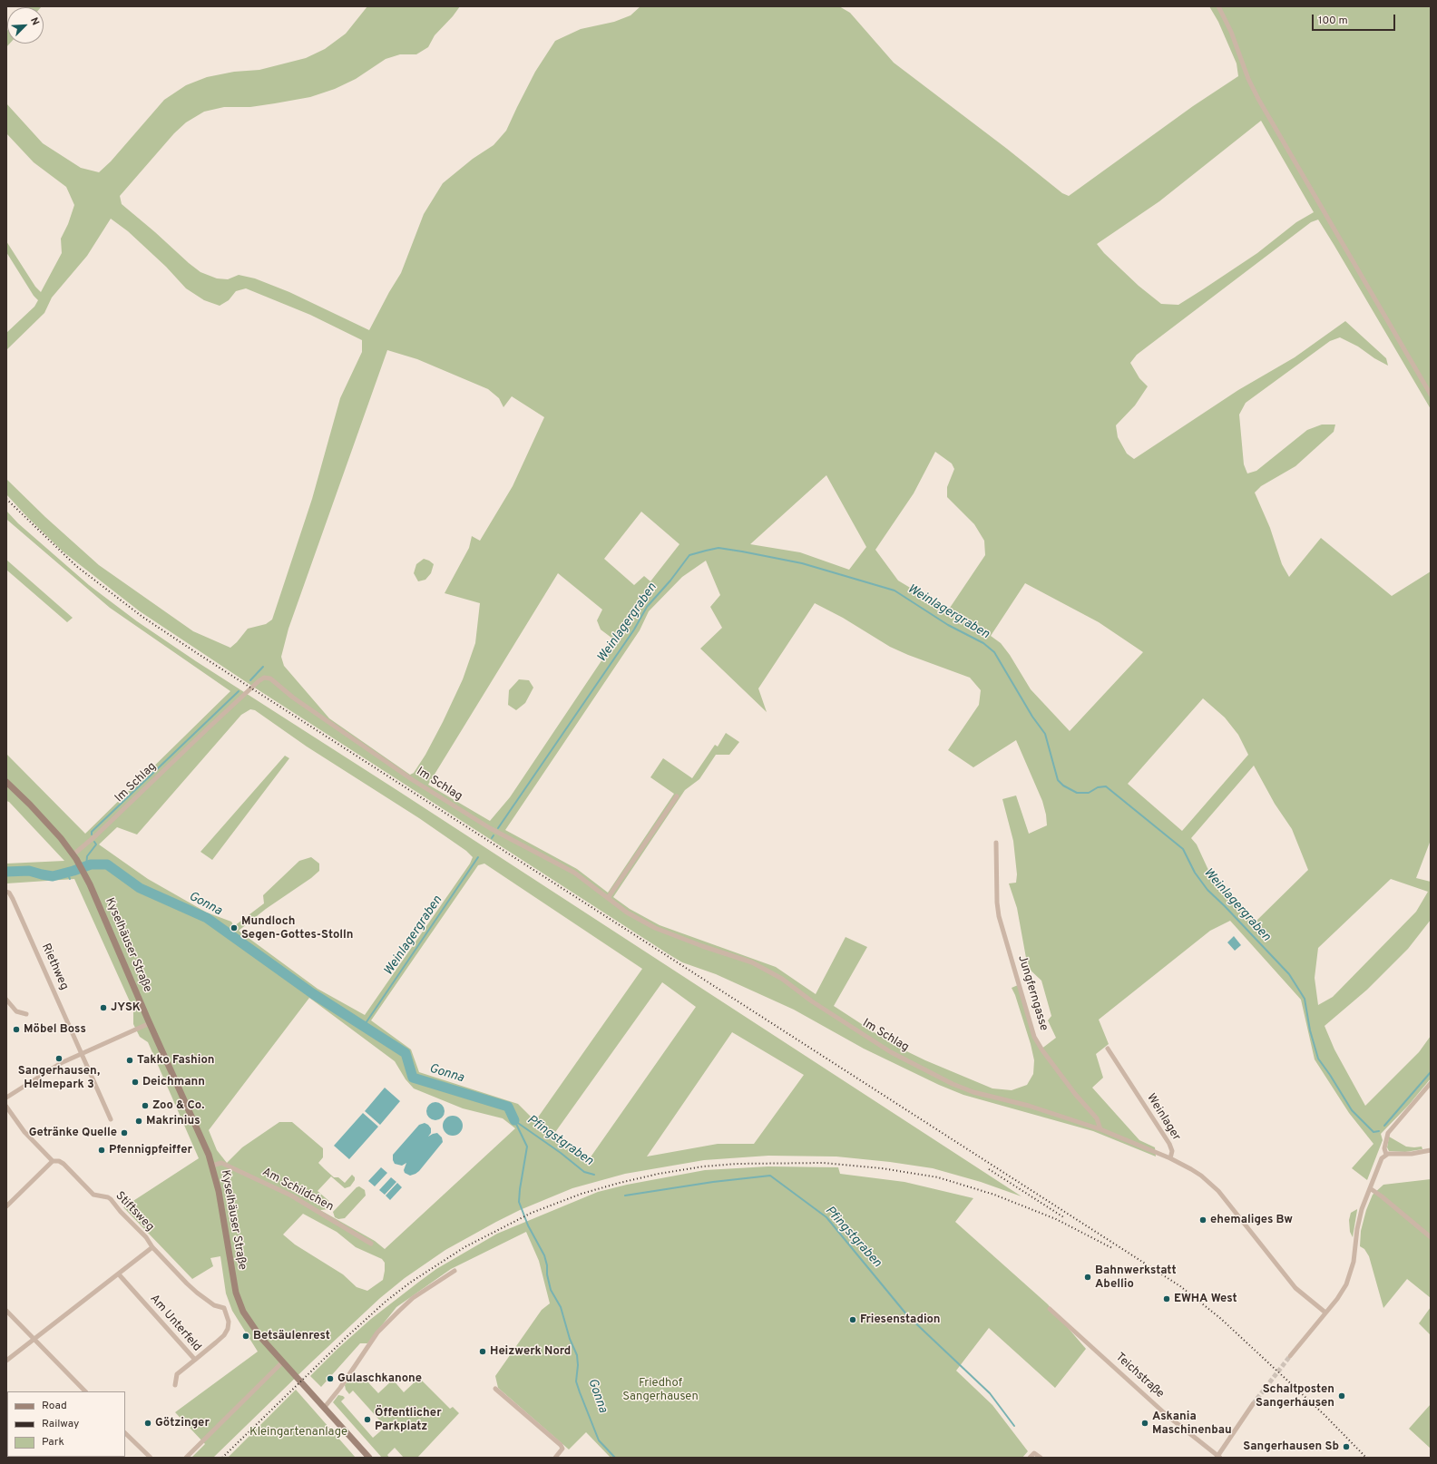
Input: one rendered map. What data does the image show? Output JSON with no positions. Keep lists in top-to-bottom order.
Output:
{
  "streets": {
    "main road": ["Kyselhäuser Straße"],
    "street": [
      "Im Schlag",
      "Riethweg",
      "Jungferngasse",
      "Weinlager",
      "Am Schildchen",
      "Stiftsweg",
      "Am Unterfeld",
      "Teichstraße"
    ]
  },
  "crossings": [
    ["Im Schlag", "Kyselhäuser Straße"],
    ["Im Schlag", "Jungferngasse"],
    ["Im Schlag", "Weinlager"],
    ["Kyselhäuser Straße", "Am Schildchen"]
  ],
  "water": ["Weinlagergraben", "Gonna", "Pfingstgraben"],
  "parks": ["Friedhof Sangerhausen", "Kleingartenanlage"],
  "places": [
    "Mundloch Segen-Gottes-Stolln",
    "JYSK",
    "Möbel Boss",
    "Sangerhausen, Helmepark 3",
    "Takko Fashion",
    "Deichmann",
    "Zoo & Co.",
    "Makrinius",
    "Getränke Quelle",
    "Pfennigpfeiffer",
    "ehemaliges Bw",
    "Bahnwerkstatt Abellio",
    "EWHA West",
    "Friesenstadion",
    "Betsäulenrest",
    "Heizwerk Nord",
    "Gulaschkanone",
    "Schaltposten Sangerhausen",
    "Öffentlicher Parkplatz",
    "Götzinger",
    "Askania Maschinenbau",
    "Sangerhausen Sb"
  ],
  "legend": ["Road", "Railway", "Park"],
  "scale_bar": "100 m",
  "north": "top right"
}
